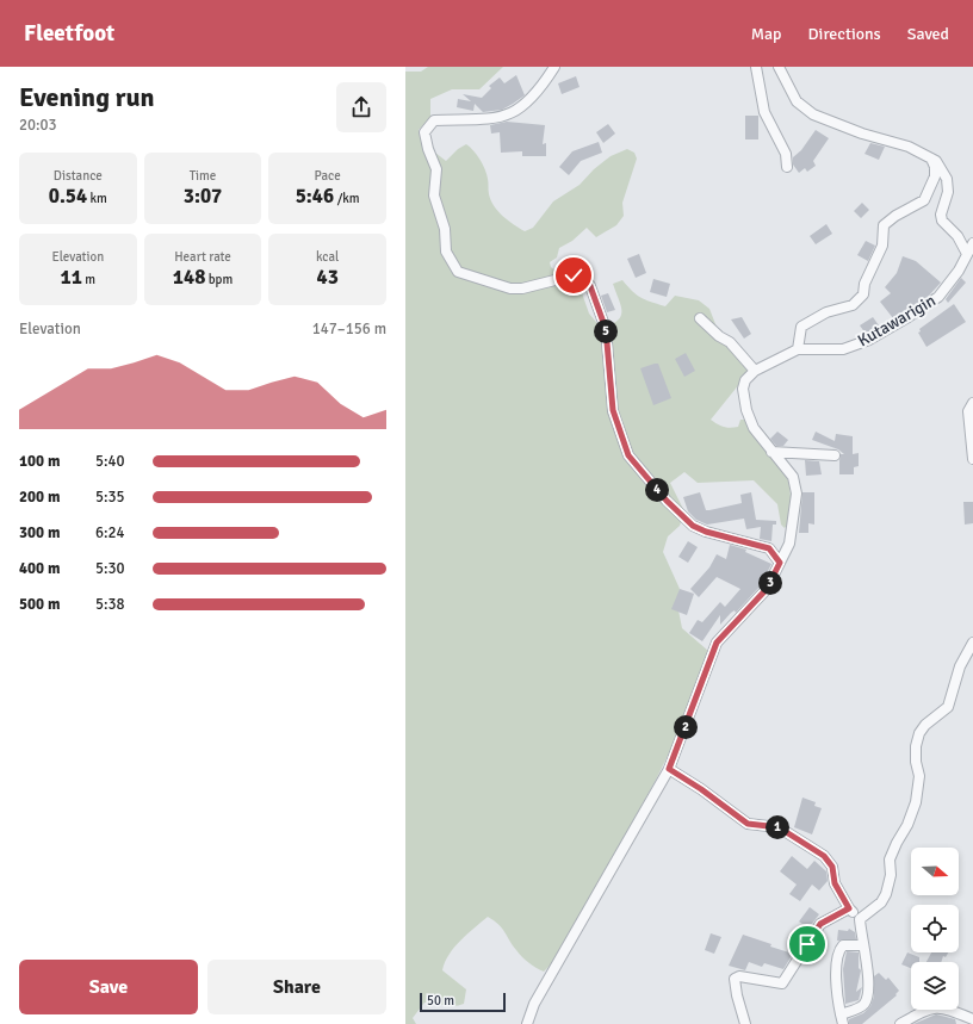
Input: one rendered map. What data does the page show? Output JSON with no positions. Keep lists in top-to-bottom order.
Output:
{
  "streets": {
    "street": ["Kutawarigin"]
  },
  "scale_bar": "50 m",
  "north": "right",
  "page": {
    "header": "Fleetfoot",
    "nav": ["Map", "Directions", "Saved"],
    "heading": ["Evening run", "20:03"],
    "stats": [
      ["Distance", "0.54 km"],
      ["Time", "3:07"],
      ["Pace", "5:46 /km"],
      ["Elevation", "11 m"],
      ["Heart rate", "148 bpm"],
      ["kcal", "43"]
    ],
    "chart": ["Elevation", "147–156 m"],
    "pins": [
      "5",
      "4",
      "3",
      "2",
      "1"
    ],
    "list": [
      {
        "name": "100 m",
        "note": "5:40"
      },
      {
        "name": "200 m",
        "note": "5:35"
      },
      {
        "name": "300 m",
        "note": "6:24"
      },
      {
        "name": "400 m",
        "note": "5:30"
      },
      {
        "name": "500 m",
        "note": "5:38"
      }
    ],
    "buttons": ["Save", "Share"],
    "scale": "50 m"
  }
}
